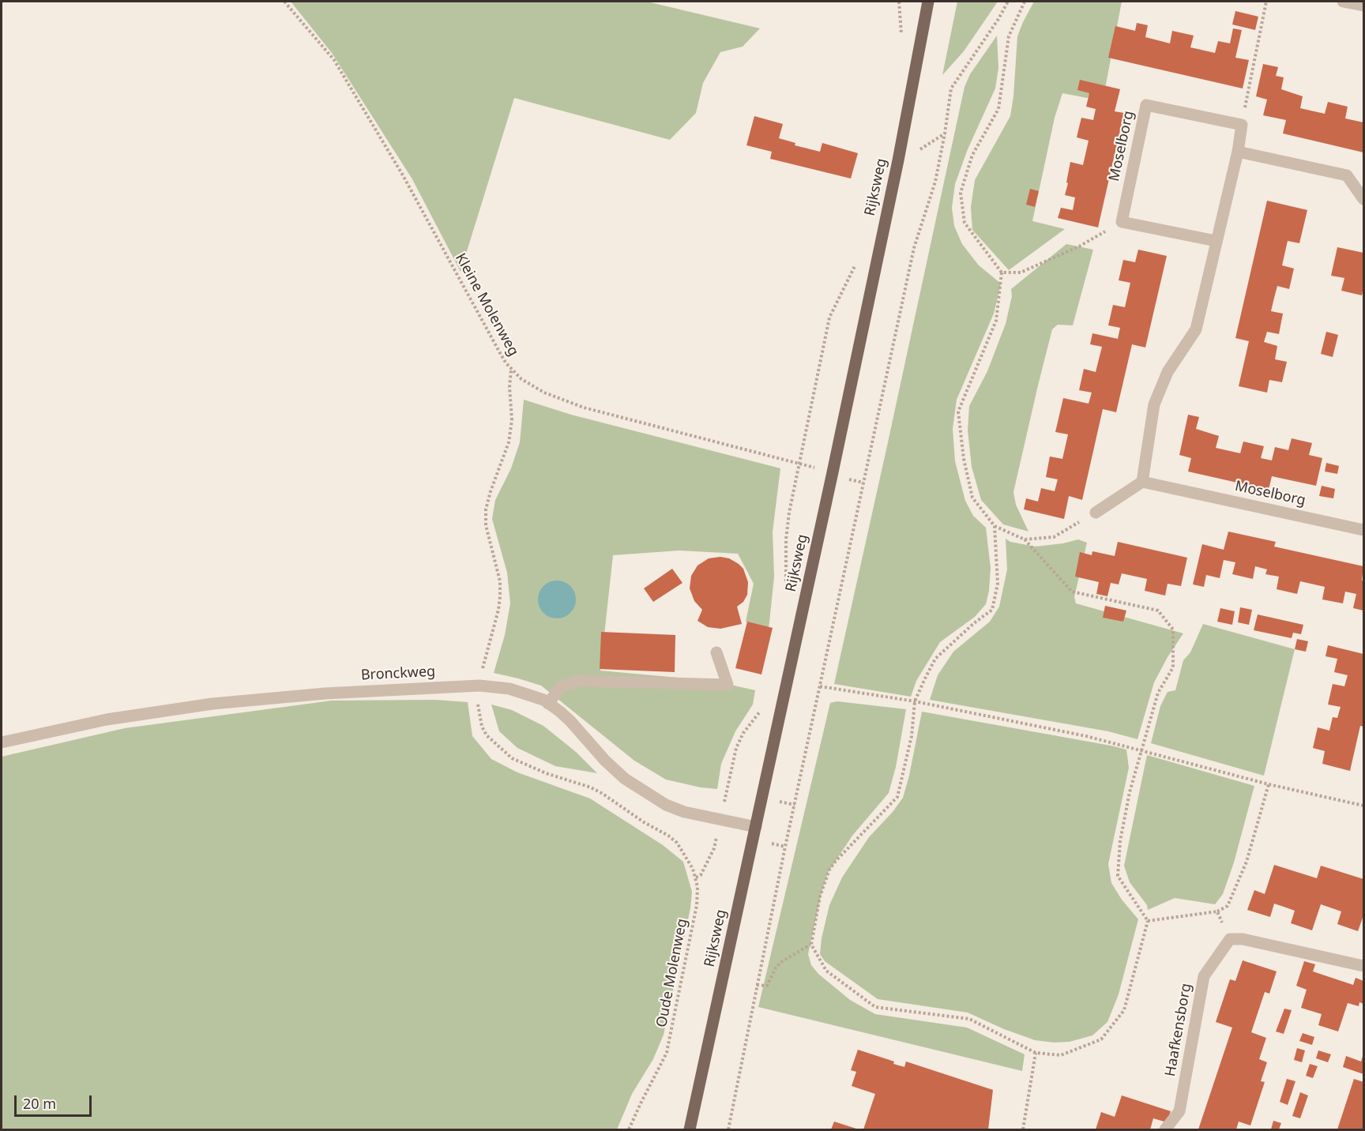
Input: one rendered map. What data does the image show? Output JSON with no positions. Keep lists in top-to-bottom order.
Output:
{
  "streets": {
    "main road": ["Rijksweg"],
    "street": ["Moselborg", "Bronckweg", "Haafkensborg"],
    "path": ["Kleine Molenweg", "Oude Molenweg"]
  },
  "crossings": [
    ["Rijksweg", "Bronckweg"],
    ["Kleine Molenweg", "Bronckweg"],
    ["Kleine Molenweg", "Oude Molenweg"]
  ],
  "scale_bar": "20 m"
}
